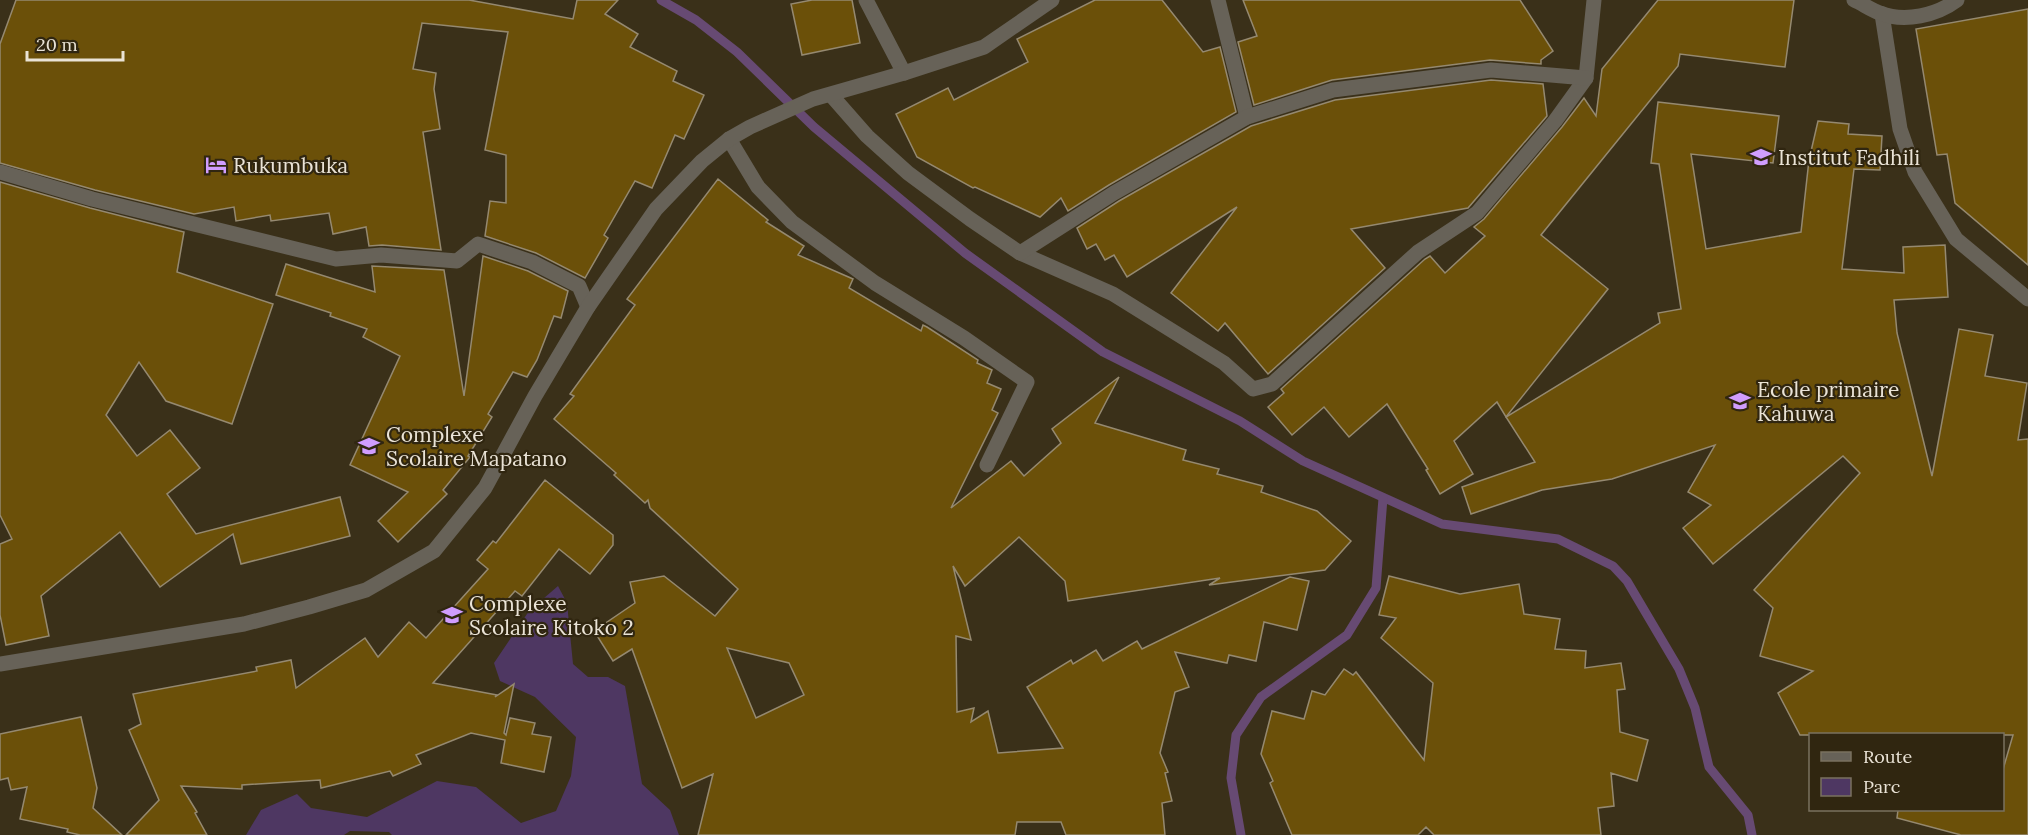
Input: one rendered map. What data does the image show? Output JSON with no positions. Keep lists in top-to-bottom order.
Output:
{
  "places": {
    "school or university": [
      "Institut Fadhili",
      "Ecole primaire Kahuwa",
      "Complexe Scolaire Mapatano",
      "Complexe Scolaire Kitoko 2"
    ],
    "hotel": ["Rukumbuka"]
  },
  "legend": ["Route", "Parc"],
  "scale_bar": "20 m"
}
